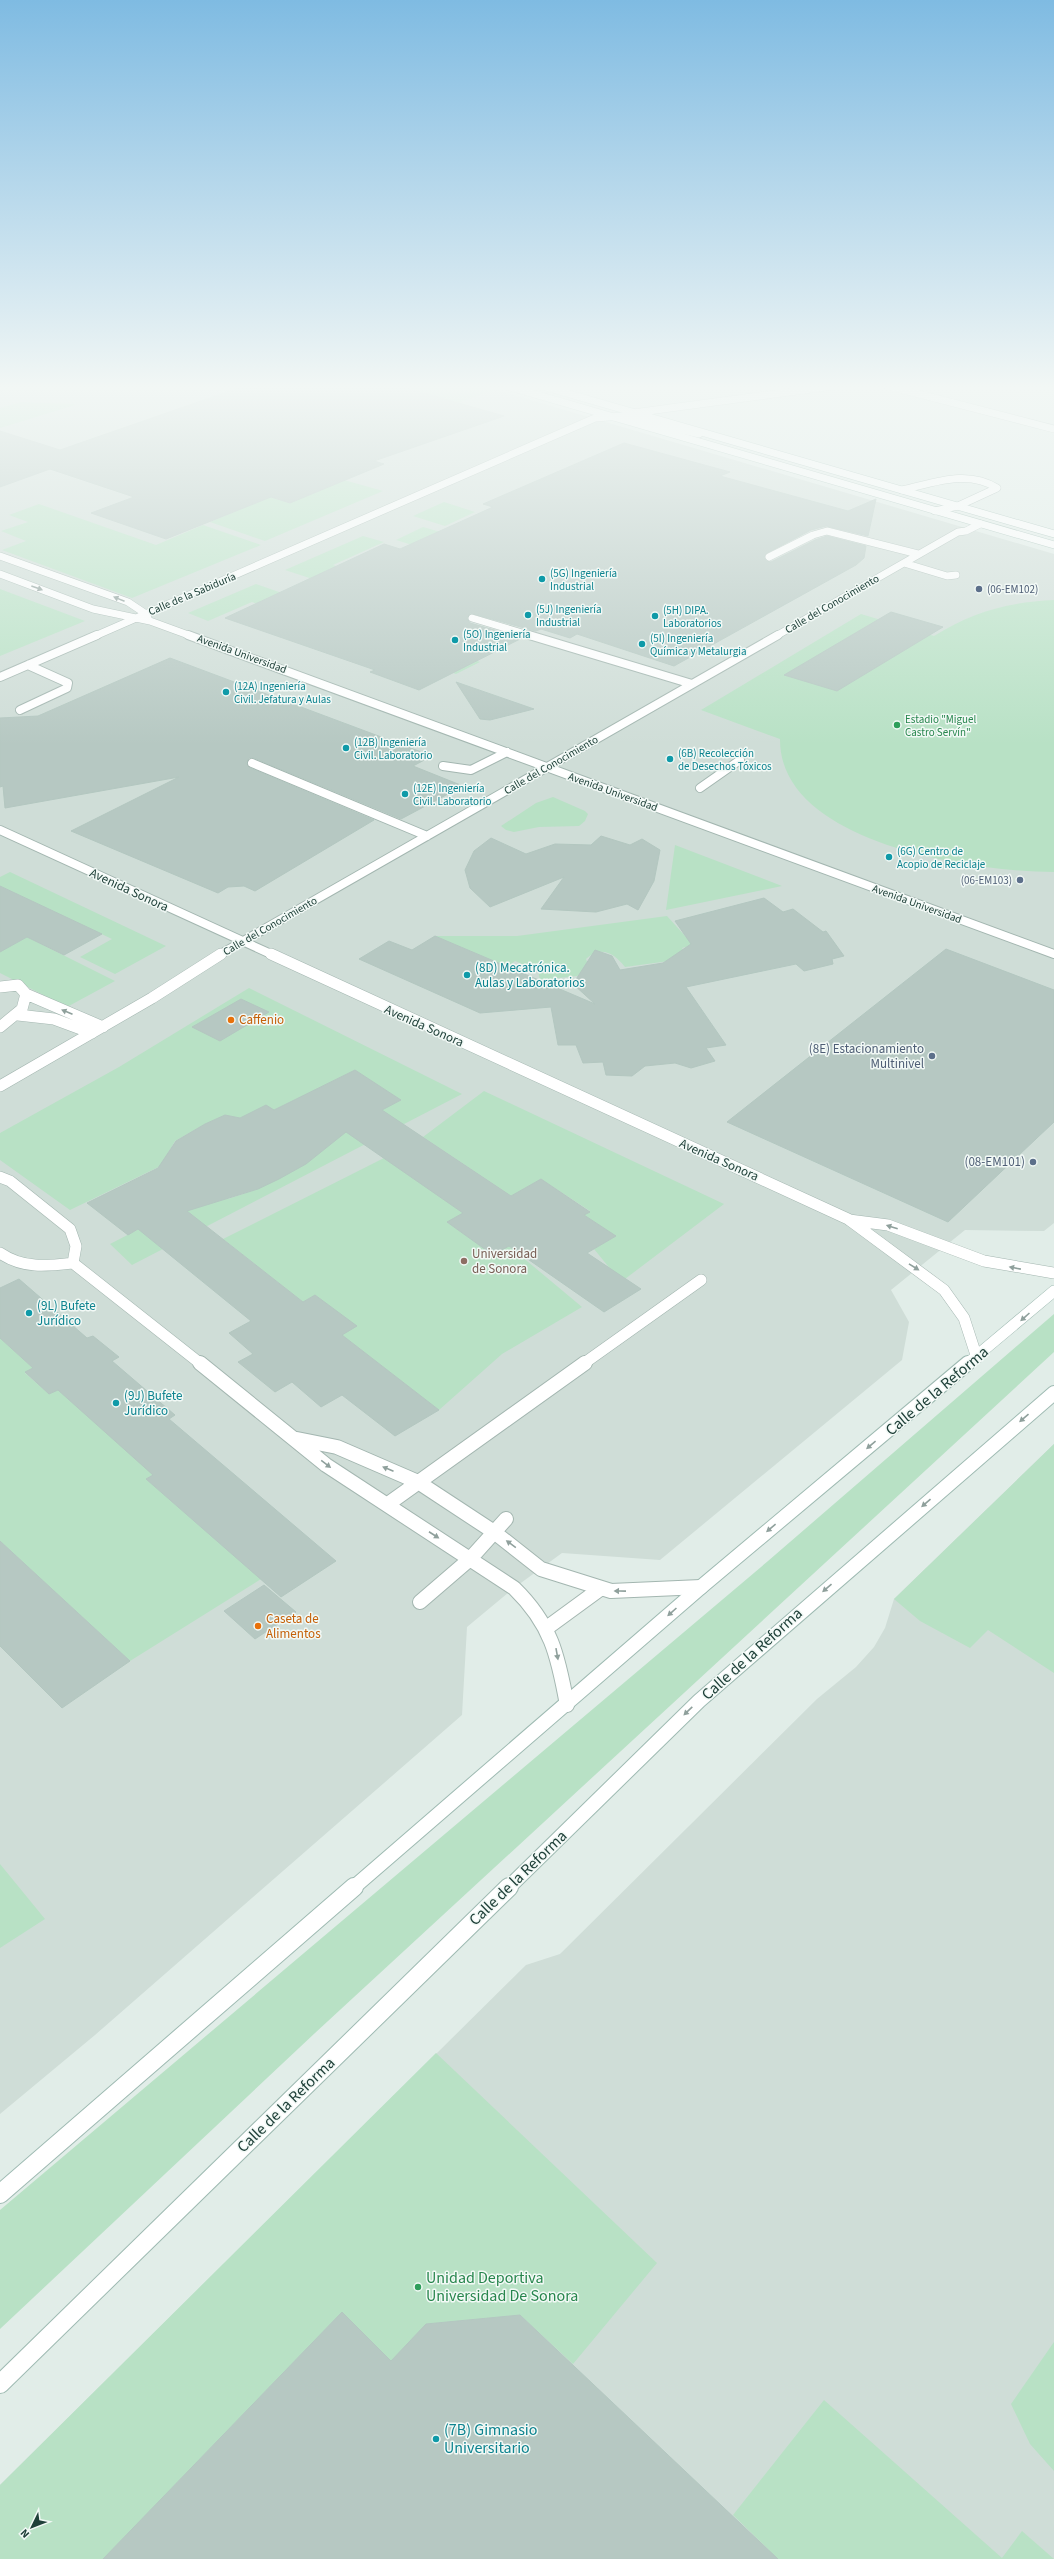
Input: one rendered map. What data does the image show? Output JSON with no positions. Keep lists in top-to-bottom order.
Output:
{
  "streets": {
    "main road": [
      "Calle de la Sabiduría",
      "Calle del Conocimiento",
      "Avenida Universidad",
      "Avenida Sonora",
      "Calle de la Reforma"
    ]
  },
  "crossings": [
    ["Calle de la Sabiduría", "Avenida Universidad"],
    ["Calle del Conocimiento", "Avenida Universidad"],
    ["Calle del Conocimiento", "Avenida Sonora"],
    ["Avenida Sonora", "Calle de la Reforma"]
  ],
  "one_way": ["Calle de la Reforma"],
  "places": [
    "(5G) Ingeniería Industrial",
    "(06-EM102)",
    "(5J) Ingeniería Industrial",
    "(5H) DIPA. Laboratorios",
    "(5O) Ingeniería Industrial",
    "(5I) Ingeniería Química y Metalurgia",
    "(12A) Ingeniería Civil. Jefatura y Aulas",
    "Estadio \"Miguel Castro Servín\"",
    "(12B) Ingeniería Civil. Laboratorio",
    "(6B) Recolección de Desechos Tóxicos",
    "(12E) Ingeniería Civil. Laboratorio",
    "(6G) Centro de Acopio de Reciclaje",
    "(06-EM103)",
    "(8D) Mecatrónica. Aulas y Laboratorios",
    "Caffenio",
    "(8E) Estacionamiento Multinivel",
    "(08-EM101)",
    "Universidad de Sonora",
    "(9L) Bufete Jurídico",
    "(9J) Bufete Jurídico",
    "Caseta de Alimentos",
    "Unidad Deportiva Universidad De Sonora",
    "(7B) Gimnasio Universitario"
  ],
  "north": "bottom left"
}
